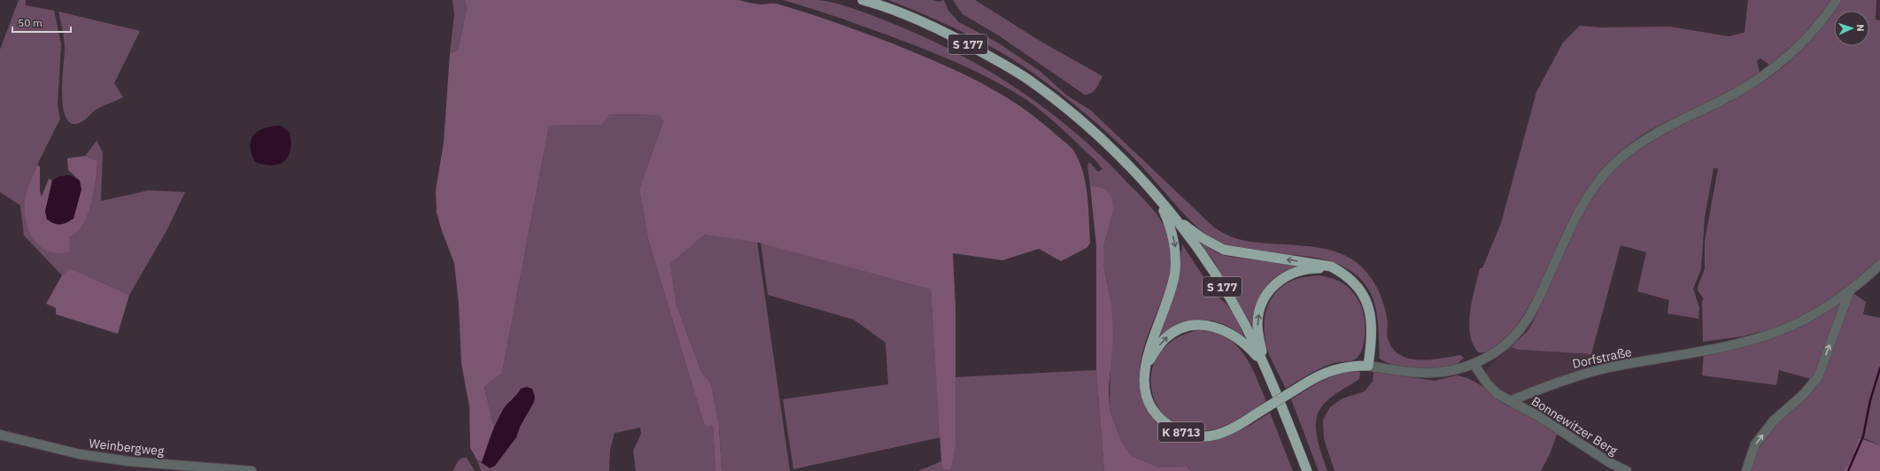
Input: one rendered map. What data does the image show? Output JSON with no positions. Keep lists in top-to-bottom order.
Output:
{
  "streets": {
    "highway": ["S 177", "K 8713"],
    "street": ["Dorfstraße", "Bonnewitzer Berg", "Weinbergweg"]
  },
  "crossings": [
    ["Dorfstraße", "Bonnewitzer Berg"],
    ["Bonnewitzer Berg", "K 8713"]
  ],
  "scale_bar": "50 m",
  "north": "right"
}
